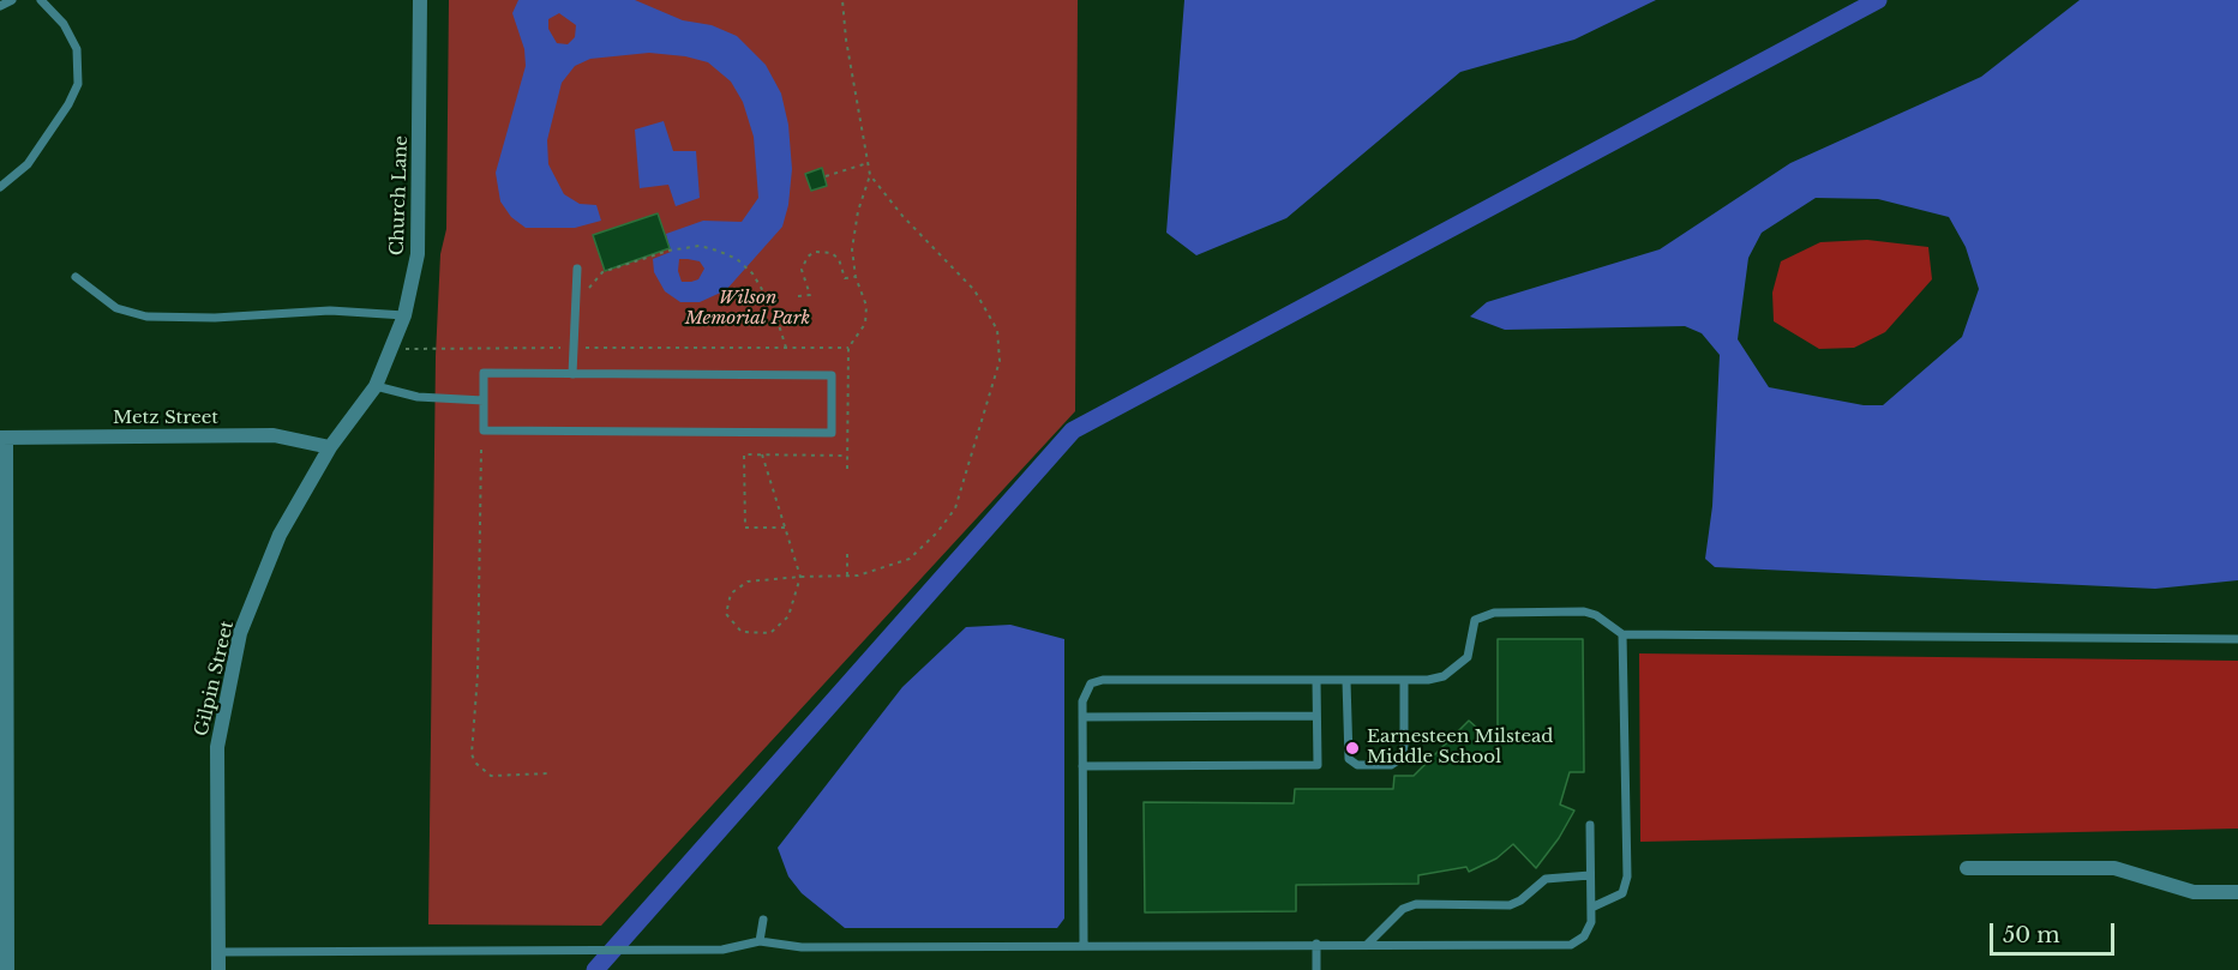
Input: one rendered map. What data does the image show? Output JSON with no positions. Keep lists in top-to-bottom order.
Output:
{
  "streets": {
    "street": ["Church Lane", "Metz Street", "Gilpin Street"]
  },
  "crossings": [
    ["Church Lane", "Gilpin Street"],
    ["Metz Street", "Gilpin Street"]
  ],
  "parks": ["Wilson Memorial Park"],
  "places": ["Earnesteen Milstead Middle School"],
  "scale_bar": "50 m"
}
